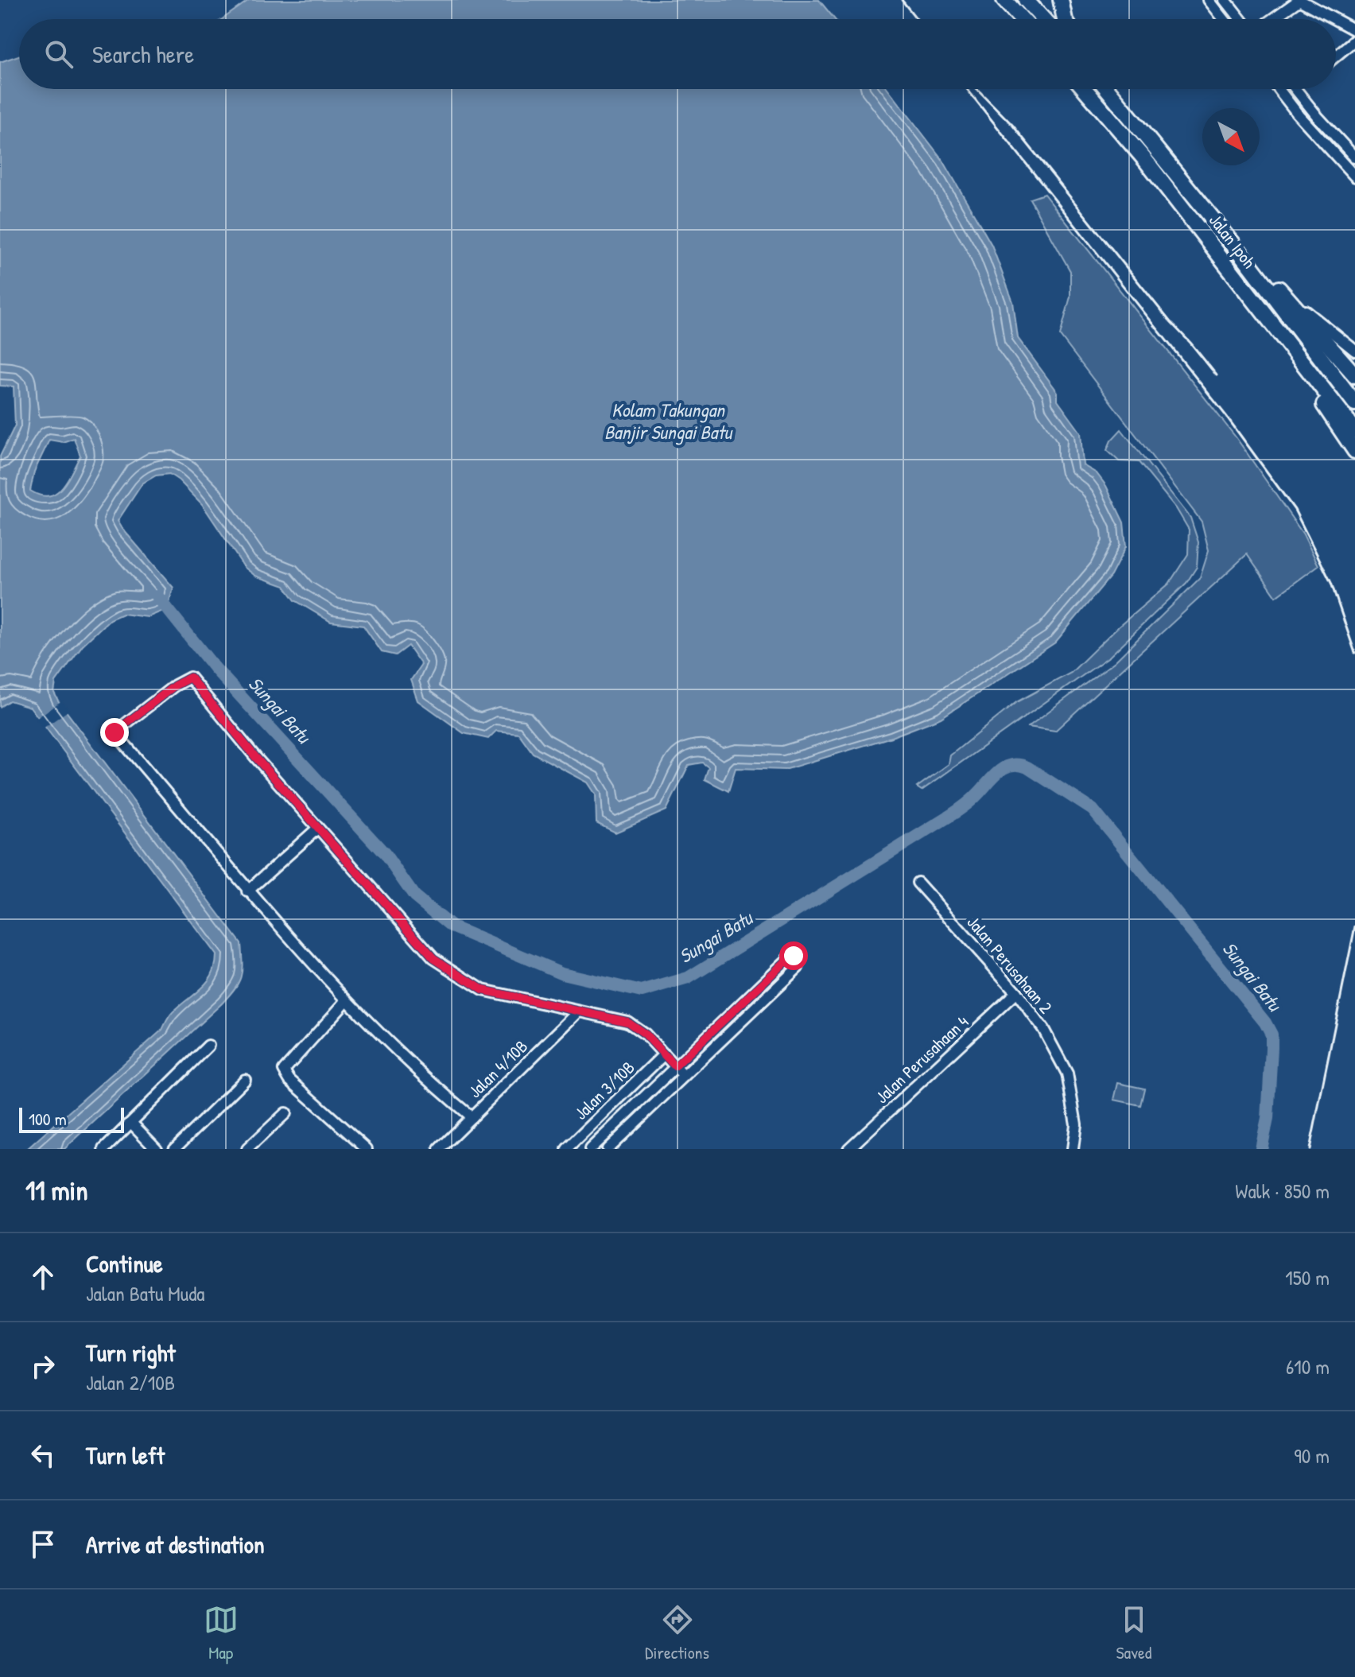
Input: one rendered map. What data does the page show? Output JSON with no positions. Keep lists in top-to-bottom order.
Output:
{
  "streets": {
    "highway": ["Jalan Ipoh"],
    "street": [
      "Jalan Perusahaan 2",
      "Jalan Perusahaan 4",
      "Jalan 4/10B",
      "Jalan 3/10B"
    ]
  },
  "crossings": [
    ["Jalan Perusahaan 2", "Jalan Perusahaan 4"]
  ],
  "water": ["Kolam Takungan Banjir Sungai Batu", "Sungai Batu"],
  "scale_bar": "100 m",
  "north": "bottom right",
  "page": {
    "search": "Search here",
    "scale": "100 m",
    "heading": ["11 min", "Walk · 850 m"],
    "list": [
      ["Continue", "Jalan Batu Muda", "150 m"],
      ["Turn right", "Jalan 2/10B", "610 m"],
      ["Turn left", "90 m"],
      "Arrive at destination"
    ],
    "nav": ["Map", "Directions", "Saved"]
  }
}
